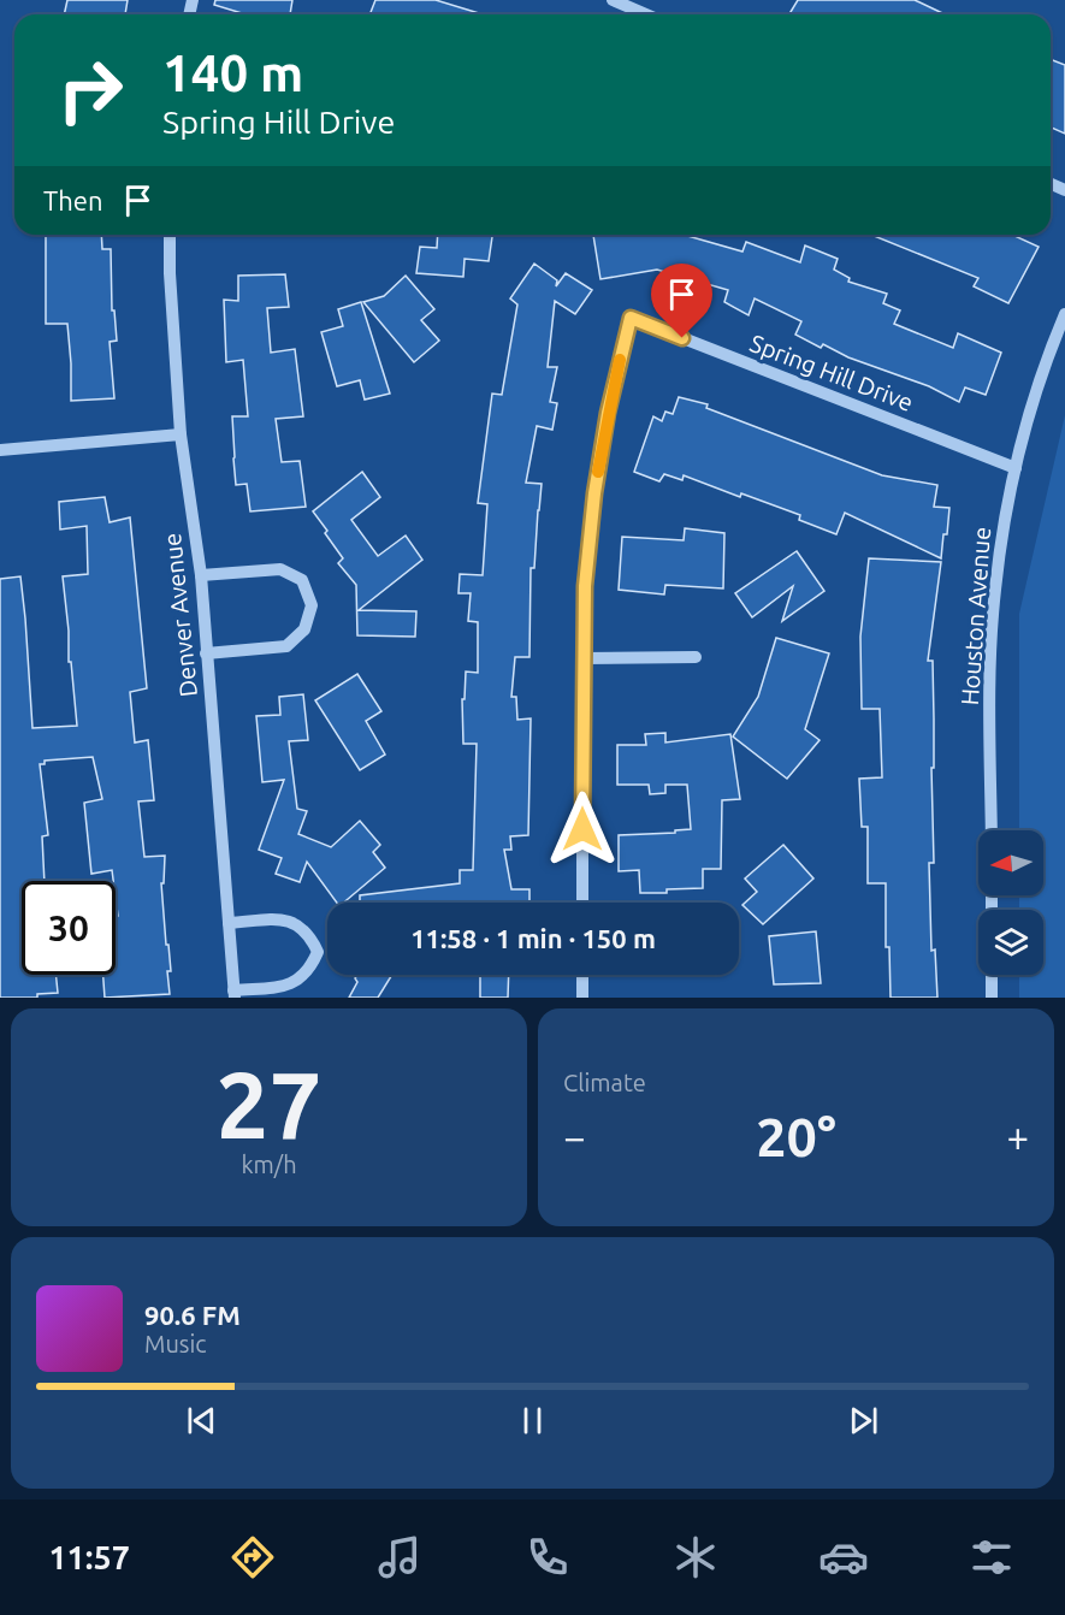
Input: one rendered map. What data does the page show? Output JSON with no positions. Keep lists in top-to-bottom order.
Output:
{
  "streets": {
    "street": ["Spring Hill Drive", "Denver Avenue", "Houston Avenue"]
  },
  "crossings": [
    ["Spring Hill Drive", "Houston Avenue"]
  ],
  "north": "left",
  "page": {
    "turn": ["140 m", "Spring Hill Drive"],
    "then": "Then",
    "limit": "30",
    "trip": "11:58 · 1 min · 150 m",
    "tile": [
      ["27", "km/h"],
      "Climate"
    ],
    "heat": ["−", "20°", "+"],
    "song": ["90.6 FM", "Music"],
    "tabs": "11:57"
  }
}
